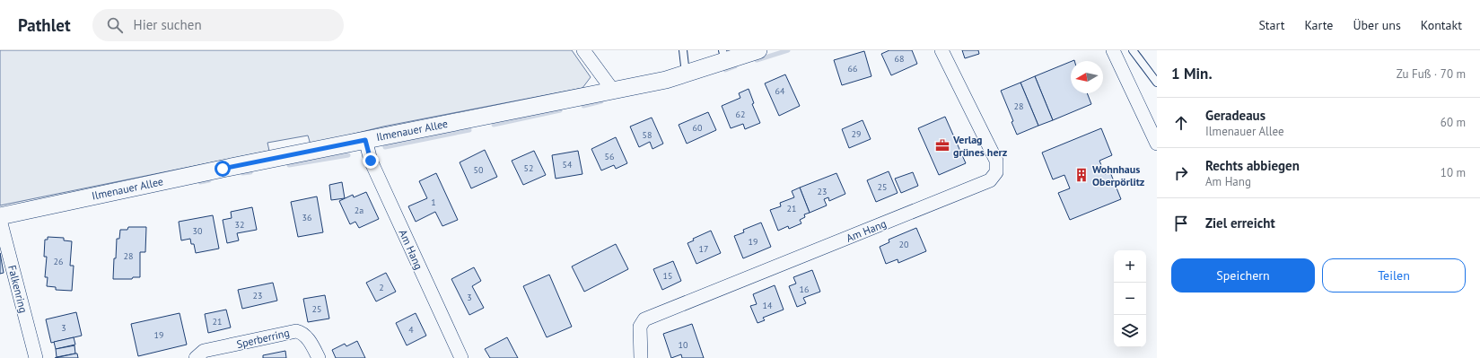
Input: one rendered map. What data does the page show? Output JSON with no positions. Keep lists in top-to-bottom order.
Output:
{
  "streets": {
    "street": [
      "Ilmenauer Allee",
      "Am Hang",
      "Falkenring",
      "Sperberring"
    ]
  },
  "crossings": [
    ["Ilmenauer Allee", "Am Hang"]
  ],
  "places": {
    "office": ["Verlag grünes herz"],
    "building": ["Wohnhaus Oberpörlitz"]
  },
  "house_numbers": [
    "68",
    "66",
    "64",
    "28",
    "62",
    "60",
    "29",
    "58",
    "56",
    "54",
    "52",
    "50",
    "25",
    "23",
    "1",
    "21",
    "2a",
    "36",
    "32",
    "30",
    "19",
    "20",
    "17",
    "28",
    "26",
    "15",
    "2",
    "16",
    "23",
    "3",
    "14",
    "25",
    "21",
    "3",
    "4",
    "19",
    "10"
  ],
  "north": "left",
  "page": {
    "header": "Pathlet",
    "search": "Hier suchen",
    "nav": [
      "Start",
      "Karte",
      "Über uns",
      "Kontakt"
    ],
    "heading": ["1 Min.", "Zu Fuß · 70 m"],
    "list": [
      ["Geradeaus", "Ilmenauer Allee", "60 m"],
      ["Rechts abbiegen", "Am Hang", "10 m"],
      "Ziel erreicht"
    ],
    "buttons": ["Speichern", "Teilen"],
    "map_buttons": ["+", "−"]
  }
}
